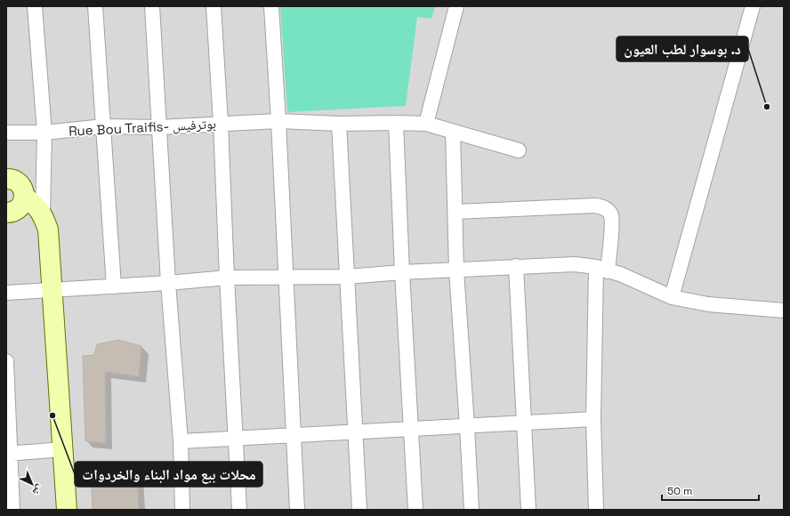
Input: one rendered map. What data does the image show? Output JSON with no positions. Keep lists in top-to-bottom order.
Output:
{
  "streets": {
    "street": ["Rue Bou Traifis- بوترفيس"]
  },
  "places": ["د. بوسوار لطب العيون", "محلات ببع مواد البناء والخردوات"],
  "scale_bar": "50 m",
  "north": "bottom right"
}
